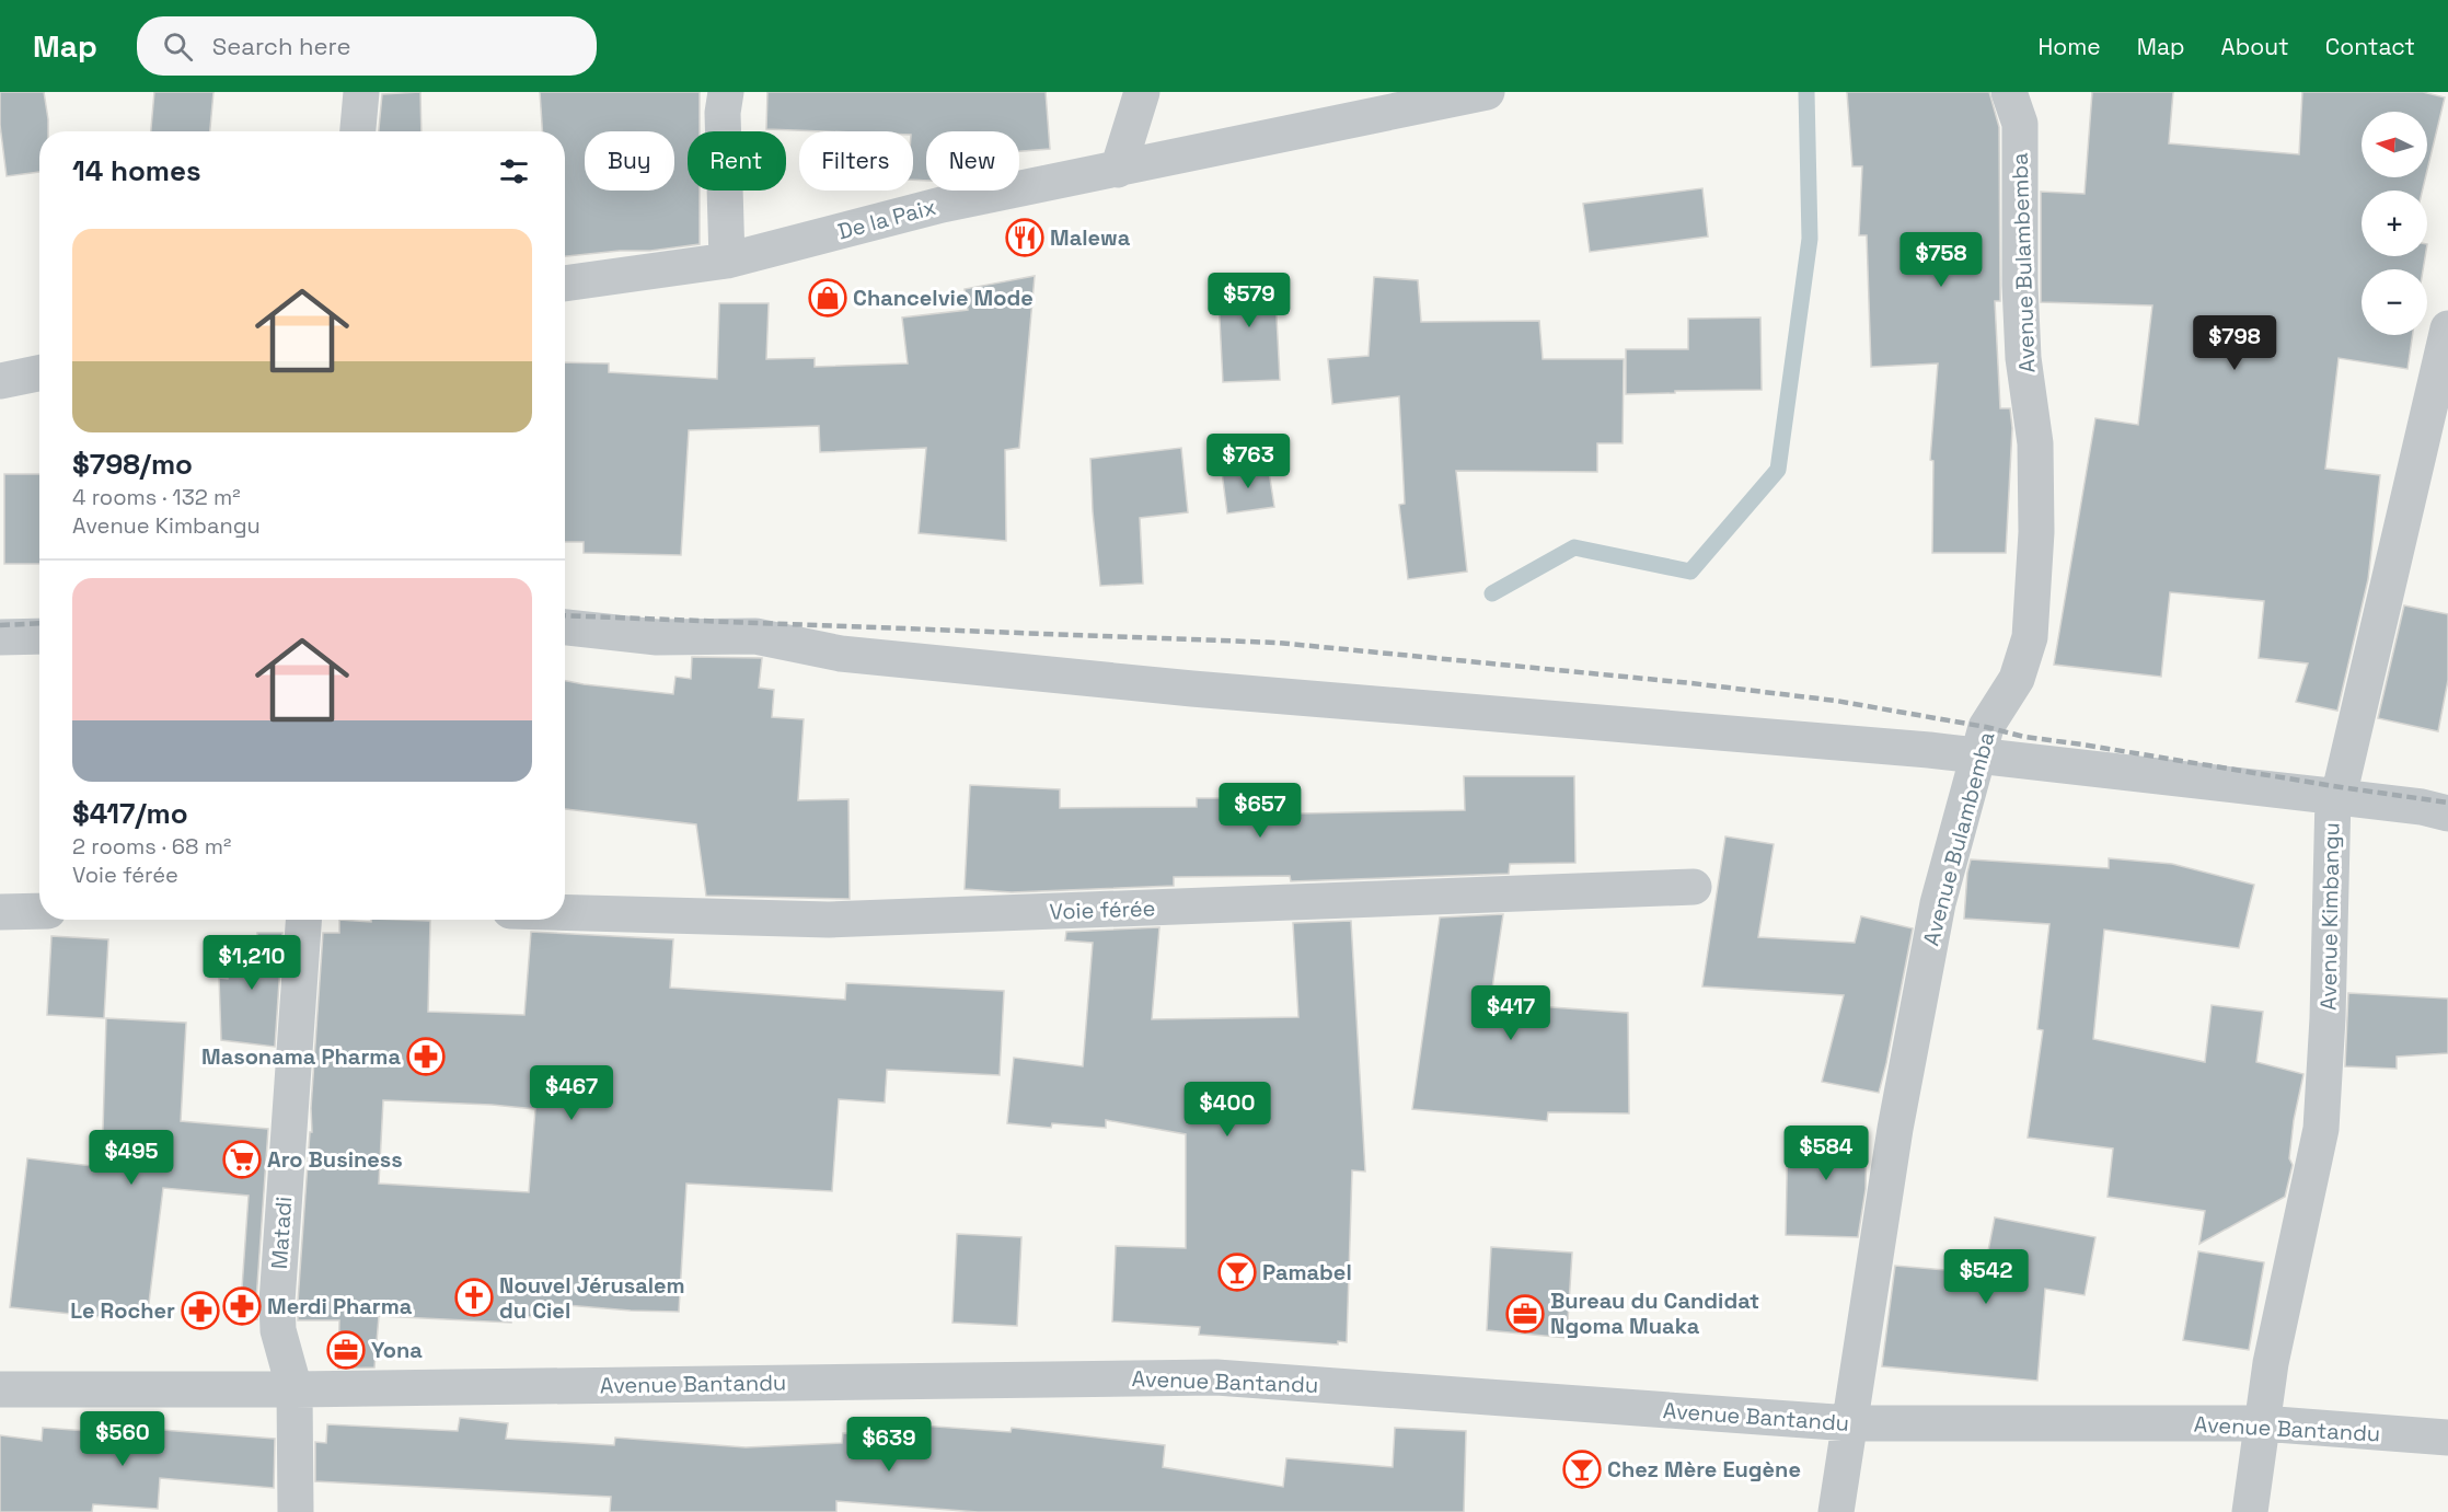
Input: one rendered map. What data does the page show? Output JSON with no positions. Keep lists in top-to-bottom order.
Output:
{
  "streets": {
    "street": [
      "De la Paix",
      "Avenue Bulambemba",
      "Voie férée",
      "Avenue Kimbangu",
      "Matadi",
      "Avenue Bantandu"
    ]
  },
  "crossings": [
    ["Avenue Bulambemba", "Avenue Bantandu"],
    ["Avenue Kimbangu", "Avenue Bantandu"],
    ["Matadi", "Avenue Bantandu"]
  ],
  "places": {
    "restaurant": ["Malewa"],
    "shop": ["Chancelvie Mode"],
    "pharmacy": ["Masonama Pharma", "Merdi Pharma", "Le Rocher"],
    "supermarket": ["Aro Business"],
    "bar": ["Pamabel", "Chez Mère Eugène"],
    "church": ["Nouvel Jérusalem du Ciel"],
    "office": ["Bureau du Candidat Ngoma Muaka", "Yona"]
  },
  "north": "left",
  "page": {
    "header": "Map",
    "search": "Search here",
    "nav": [
      "Home",
      "Map",
      "About",
      "Contact"
    ],
    "map_buttons": ["+", "−"],
    "chip": [
      "Buy",
      "Rent",
      "Filters",
      "New"
    ],
    "heading": "14 homes",
    "list": [
      {
        "name": "$798/mo",
        "note": "4 rooms · 132 m² · Avenue Kimbangu"
      },
      {
        "name": "$417/mo",
        "note": "2 rooms · 68 m² · Voie férée"
      }
    ],
    "price": [
      "$758",
      "$579",
      "$798",
      "$763",
      "$657",
      "$1,210",
      "$417",
      "$467",
      "$400",
      "$584",
      "$495",
      "$542",
      "$560",
      "$639"
    ]
  }
}
